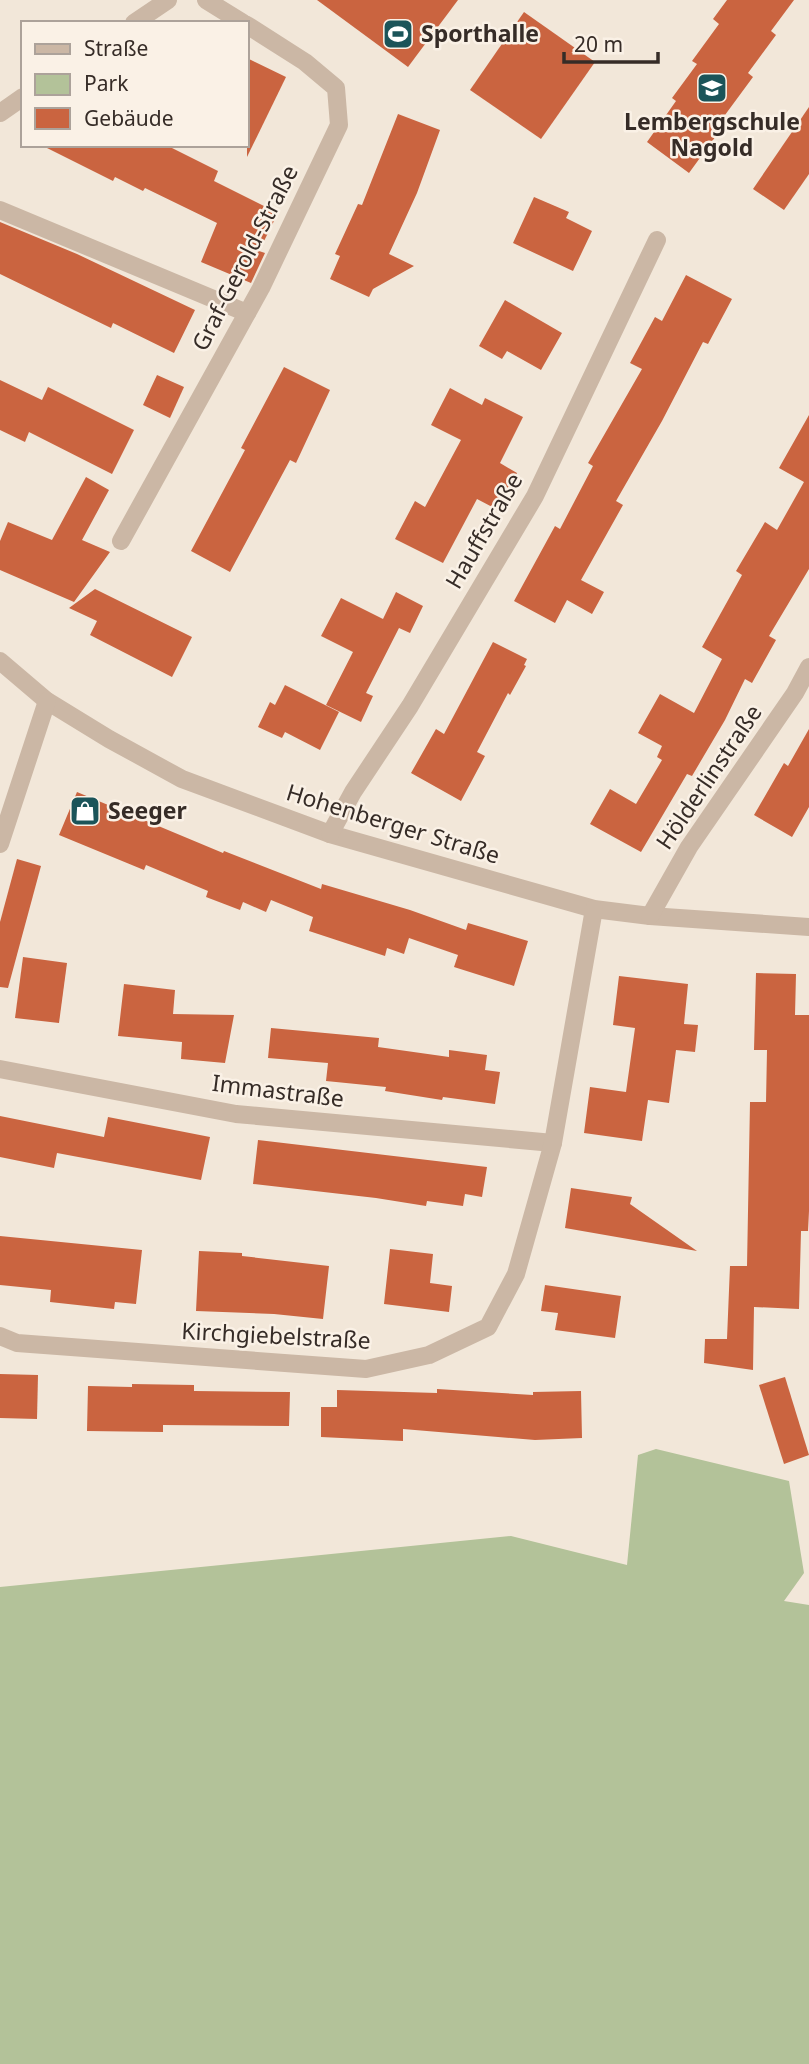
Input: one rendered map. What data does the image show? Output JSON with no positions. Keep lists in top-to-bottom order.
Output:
{
  "streets": {
    "street": [
      "Graf-Gerold-Straße",
      "Hauffstraße",
      "Hölderlinstraße",
      "Hohenberger Straße",
      "Immastraße",
      "Kirchgiebelstraße"
    ]
  },
  "crossings": [
    ["Hauffstraße", "Hohenberger Straße"],
    ["Hölderlinstraße", "Hohenberger Straße"],
    ["Hohenberger Straße", "Kirchgiebelstraße"],
    ["Immastraße", "Kirchgiebelstraße"]
  ],
  "places": {
    "sports": ["Sporthalle"],
    "school or university": ["Lembergschule Nagold"],
    "shop": ["Seeger"]
  },
  "legend": ["Straße", "Park", "Gebäude"],
  "scale_bar": "20 m"
}
